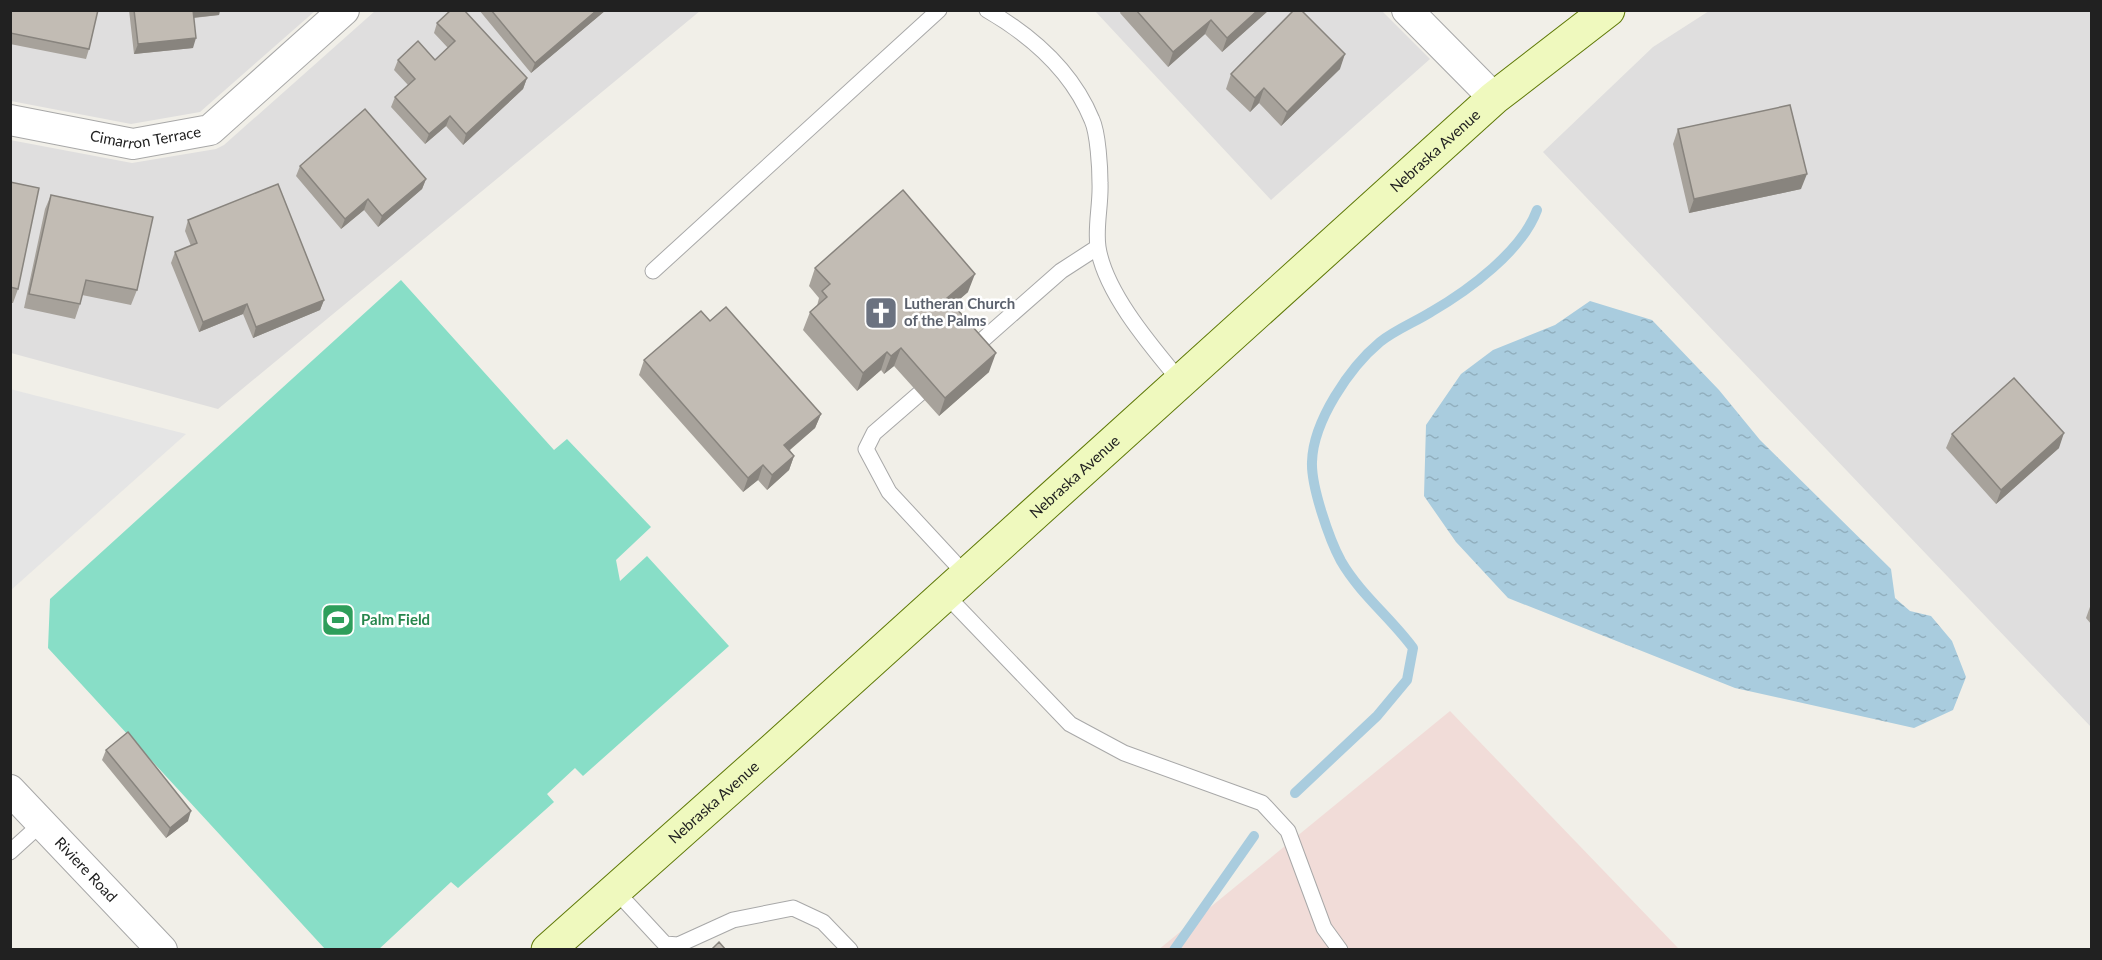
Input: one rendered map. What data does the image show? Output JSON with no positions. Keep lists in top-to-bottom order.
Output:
{
  "streets": {
    "main road": ["Nebraska Avenue"],
    "street": ["Cimarron Terrace", "Riviere Road"]
  },
  "places": {
    "church": ["Lutheran Church of the Palms"],
    "sports": ["Palm Field"]
  }
}
